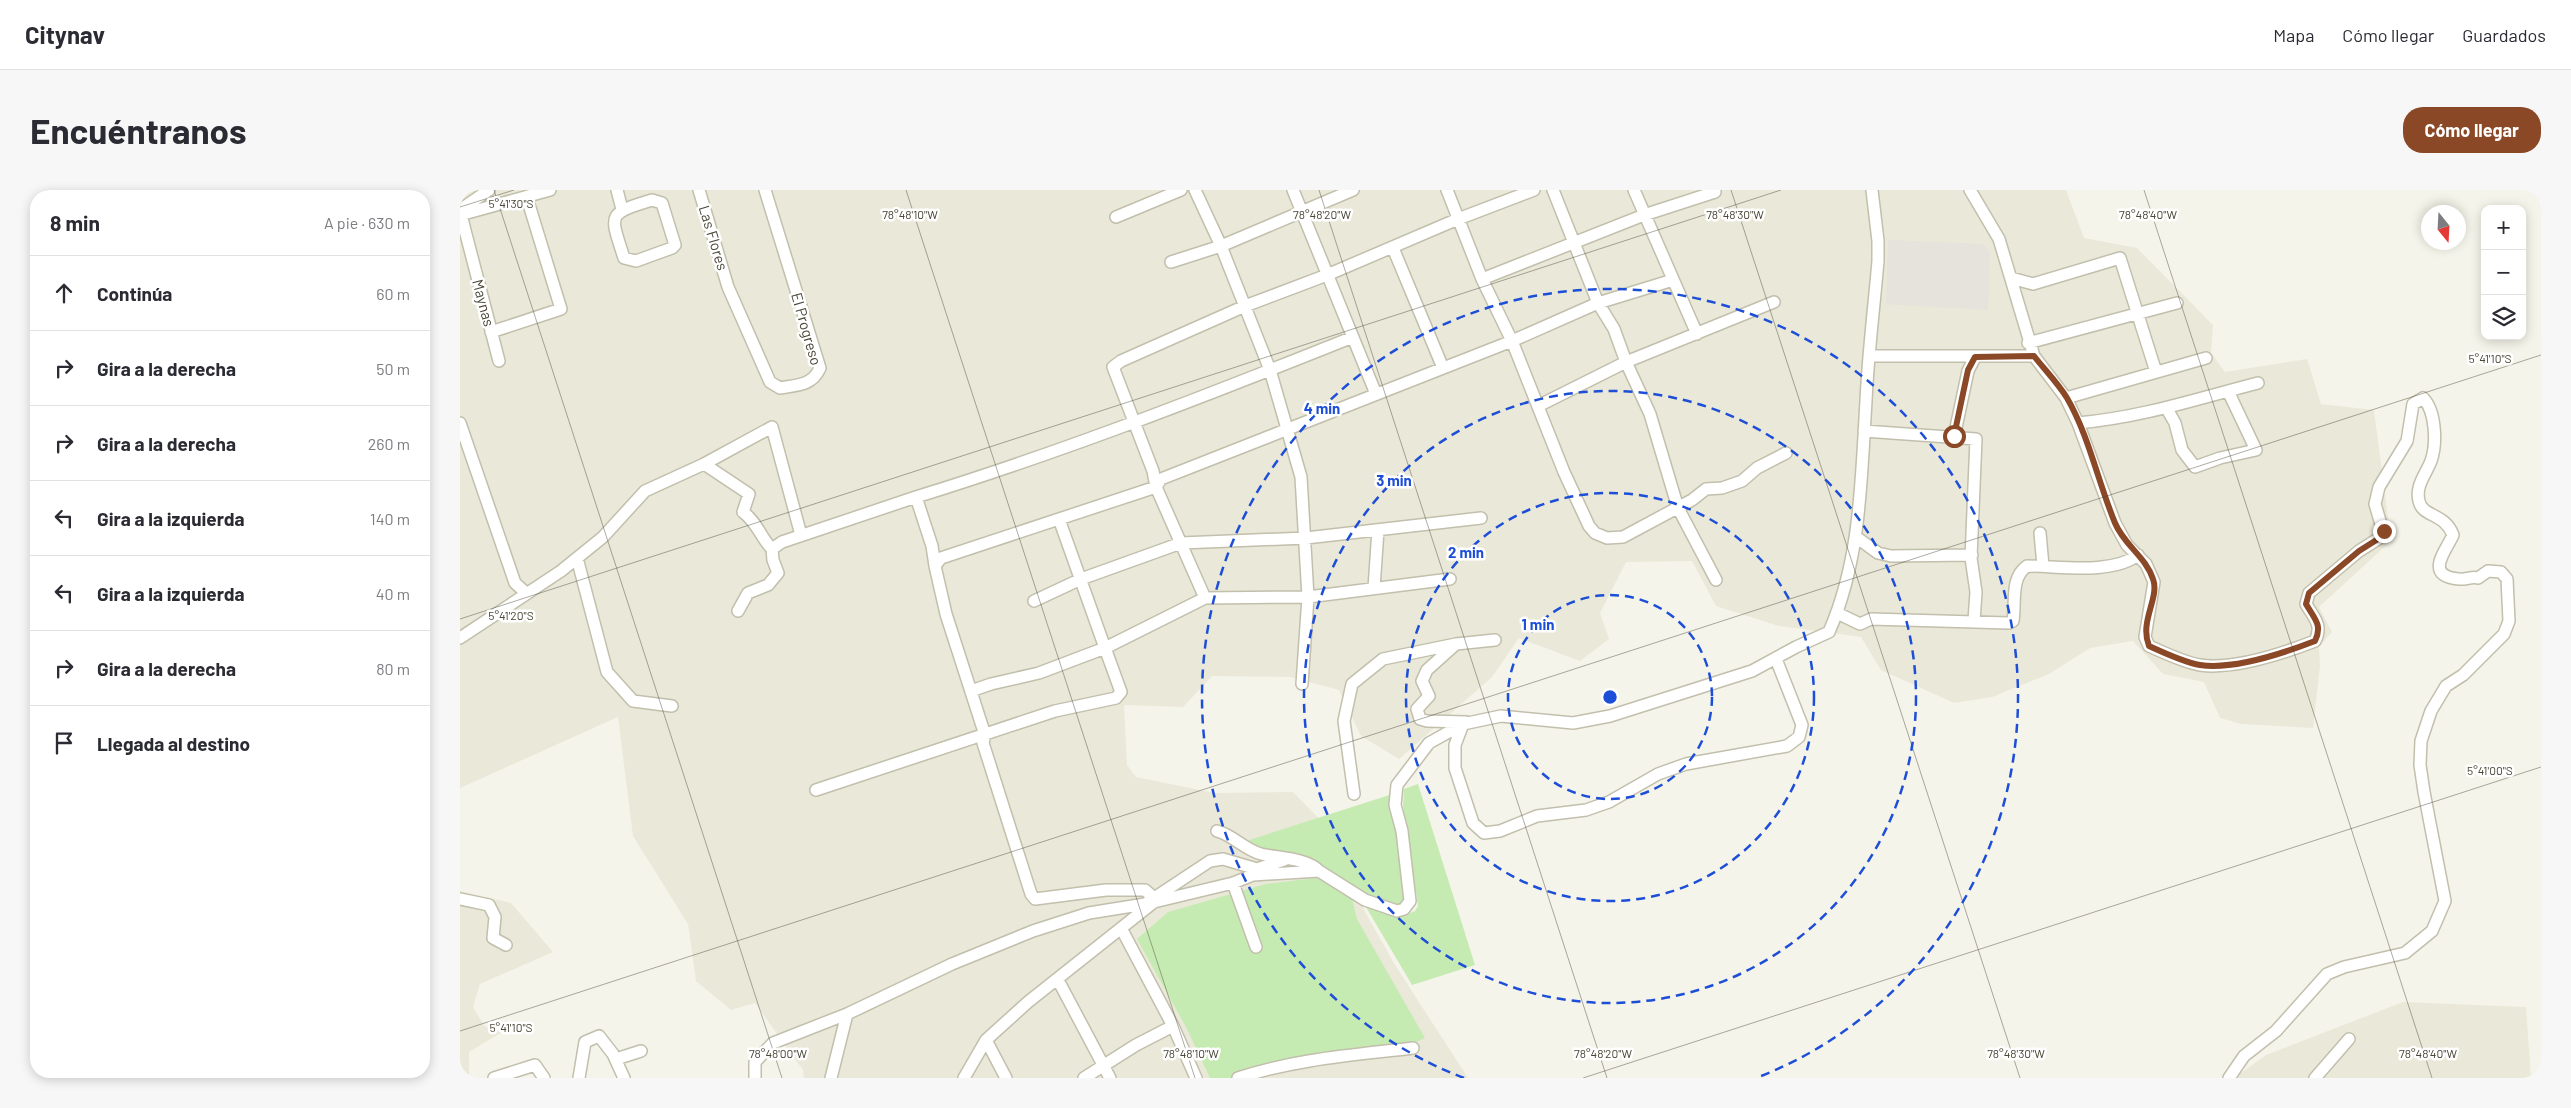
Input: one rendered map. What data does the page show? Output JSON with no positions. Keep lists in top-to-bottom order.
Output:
{
  "streets": {
    "street": ["Las Flores", "Maynas", "El Progreso"]
  },
  "crossings": [
    ["Las Flores", "El Progreso"]
  ],
  "north": "bottom",
  "page": {
    "header": "Citynav",
    "nav": ["Mapa", "Cómo llegar", "Guardados"],
    "buttons": "Cómo llegar",
    "title": "Encuéntranos",
    "heading": ["8 min", "A pie · 630 m"],
    "map_buttons": ["+", "−"],
    "list": [
      ["Continúa", "60 m"],
      ["Gira a la derecha", "50 m"],
      ["Gira a la derecha", "260 m"],
      ["Gira a la izquierda", "140 m"],
      ["Gira a la izquierda", "40 m"],
      ["Gira a la derecha", "80 m"],
      "Llegada al destino"
    ]
  },
  "coordinates": [
    "5°41'30\"S",
    "78°48'10\"W",
    "78°48'20\"W",
    "78°48'30\"W",
    "78°48'40\"W",
    "5°41'10\"S",
    "5°41'20\"S",
    "5°41'00\"S",
    "78°48'00\"W"
  ],
  "rings": [
    "4 min",
    "3 min",
    "2 min",
    "1 min"
  ]
}
